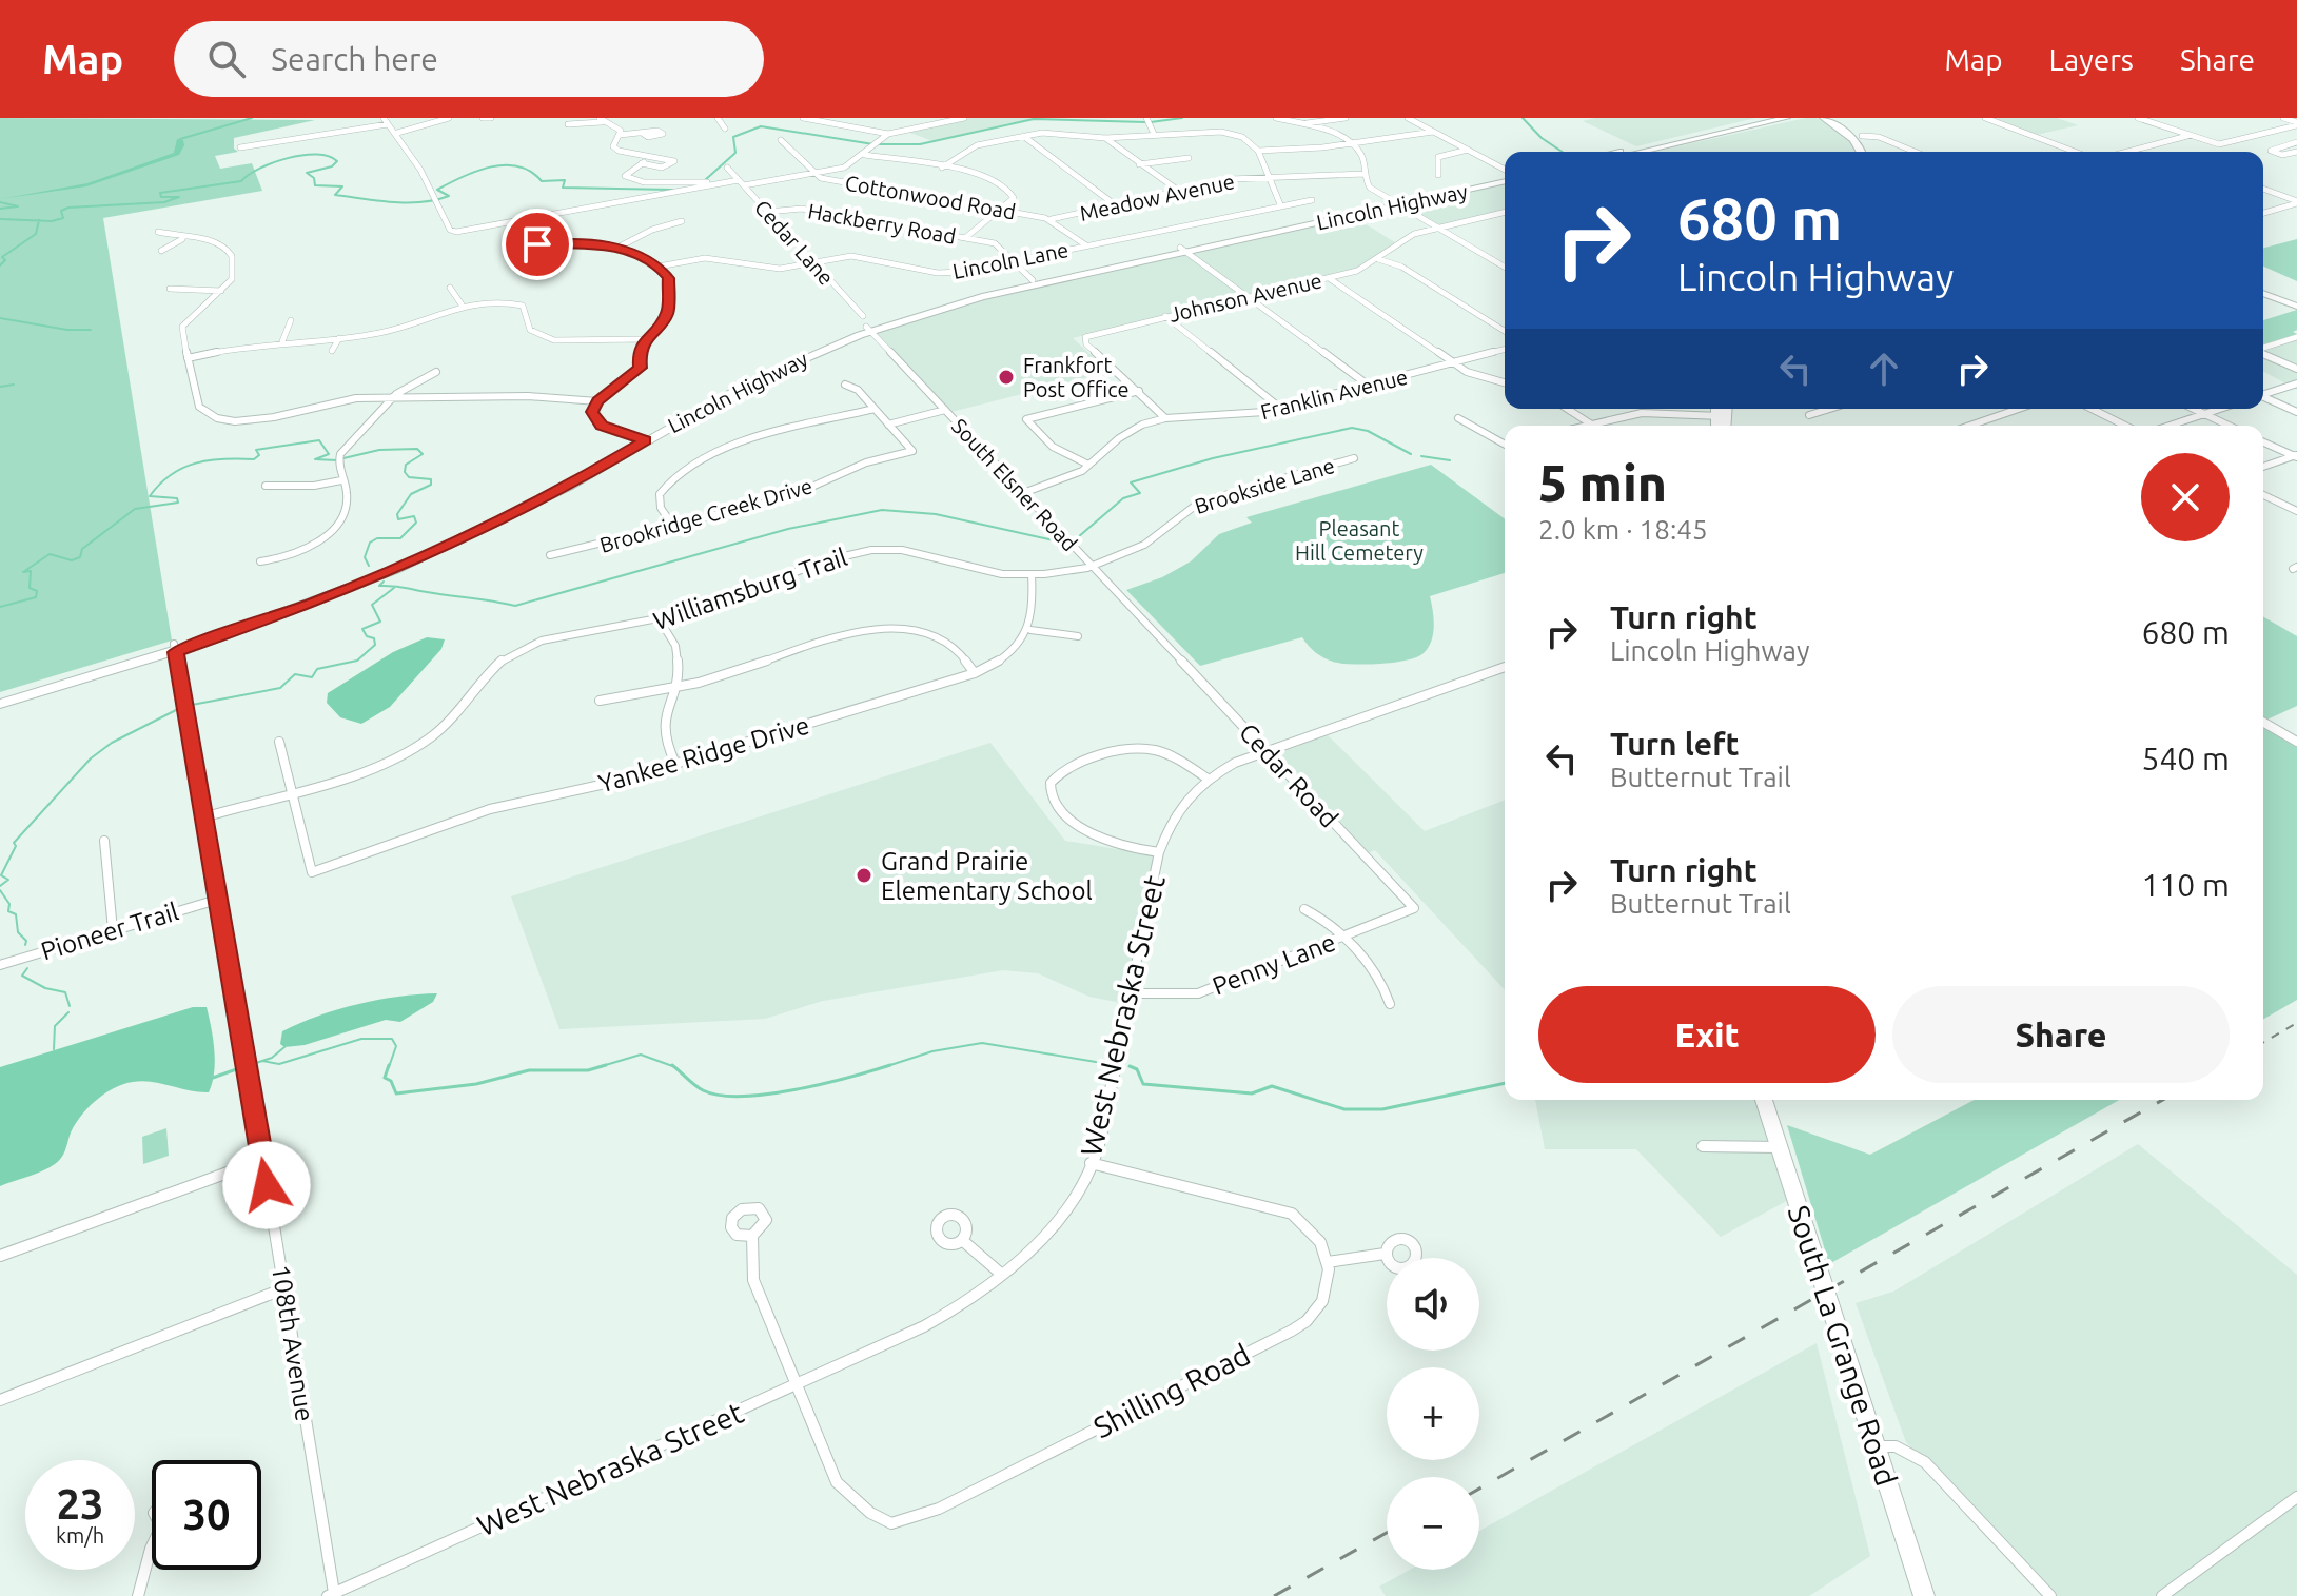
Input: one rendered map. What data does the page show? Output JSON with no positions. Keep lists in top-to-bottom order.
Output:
{
  "streets": {
    "main road": ["Lincoln Highway", "South La Grange Road"],
    "street": [
      "Cottonwood Road",
      "Meadow Avenue",
      "Hackberry Road",
      "Cedar Lane",
      "Lincoln Lane",
      "Johnson Avenue",
      "Franklin Avenue",
      "South Elsner Road",
      "Brookside Lane",
      "Brookridge Creek Drive",
      "Williamsburg Trail",
      "Yankee Ridge Drive",
      "Cedar Road",
      "Pioneer Trail",
      "Penny Lane",
      "West Nebraska Street",
      "108th Avenue",
      "Shilling Road"
    ]
  },
  "crossings": [
    ["Cottonwood Road", "Meadow Avenue"],
    ["Cottonwood Road", "Lincoln Lane"],
    ["Lincoln Highway", "Hackberry Road"],
    ["Lincoln Highway", "Cedar Lane"],
    ["Lincoln Highway", "South Elsner Road"],
    ["Lincoln Highway", "108th Avenue"],
    ["Hackberry Road", "Cedar Lane"],
    ["Hackberry Road", "Lincoln Lane"],
    ["Cedar Lane", "Lincoln Lane"],
    ["Cedar Lane", "South Elsner Road"],
    ["Johnson Avenue", "Franklin Avenue"],
    ["Franklin Avenue", "South Elsner Road"],
    ["South Elsner Road", "Brookside Lane"],
    ["South Elsner Road", "Williamsburg Trail"],
    ["South Elsner Road", "Cedar Road"],
    ["Brookside Lane", "Williamsburg Trail"],
    ["Williamsburg Trail", "Yankee Ridge Drive"],
    ["Williamsburg Trail", "108th Avenue"],
    ["Cedar Road", "Penny Lane"],
    ["Cedar Road", "West Nebraska Street"],
    ["Pioneer Trail", "108th Avenue"],
    ["Penny Lane", "West Nebraska Street"],
    ["West Nebraska Street", "108th Avenue"],
    ["West Nebraska Street", "Shilling Road"]
  ],
  "parks": ["Pleasant Hill Cemetery"],
  "places": ["Frankfort Post Office", "Grand Prairie Elementary School"],
  "page": {
    "header": "Map",
    "search": "Search here",
    "nav": ["Map", "Layers", "Share"],
    "turn": ["680 m", "Lincoln Highway"],
    "heading": ["5 min", "2.0 km · 18:45"],
    "list": [
      {
        "name": "Turn right",
        "note": "Lincoln Highway",
        "value": "680 m"
      },
      {
        "name": "Turn left",
        "note": "Butternut Trail",
        "value": "540 m"
      },
      {
        "name": "Turn right",
        "note": "Butternut Trail",
        "value": "110 m"
      }
    ],
    "buttons": ["Exit", "Share"],
    "map_buttons": ["+", "−"],
    "speed": "23 km/h",
    "limit": "30"
  }
}
